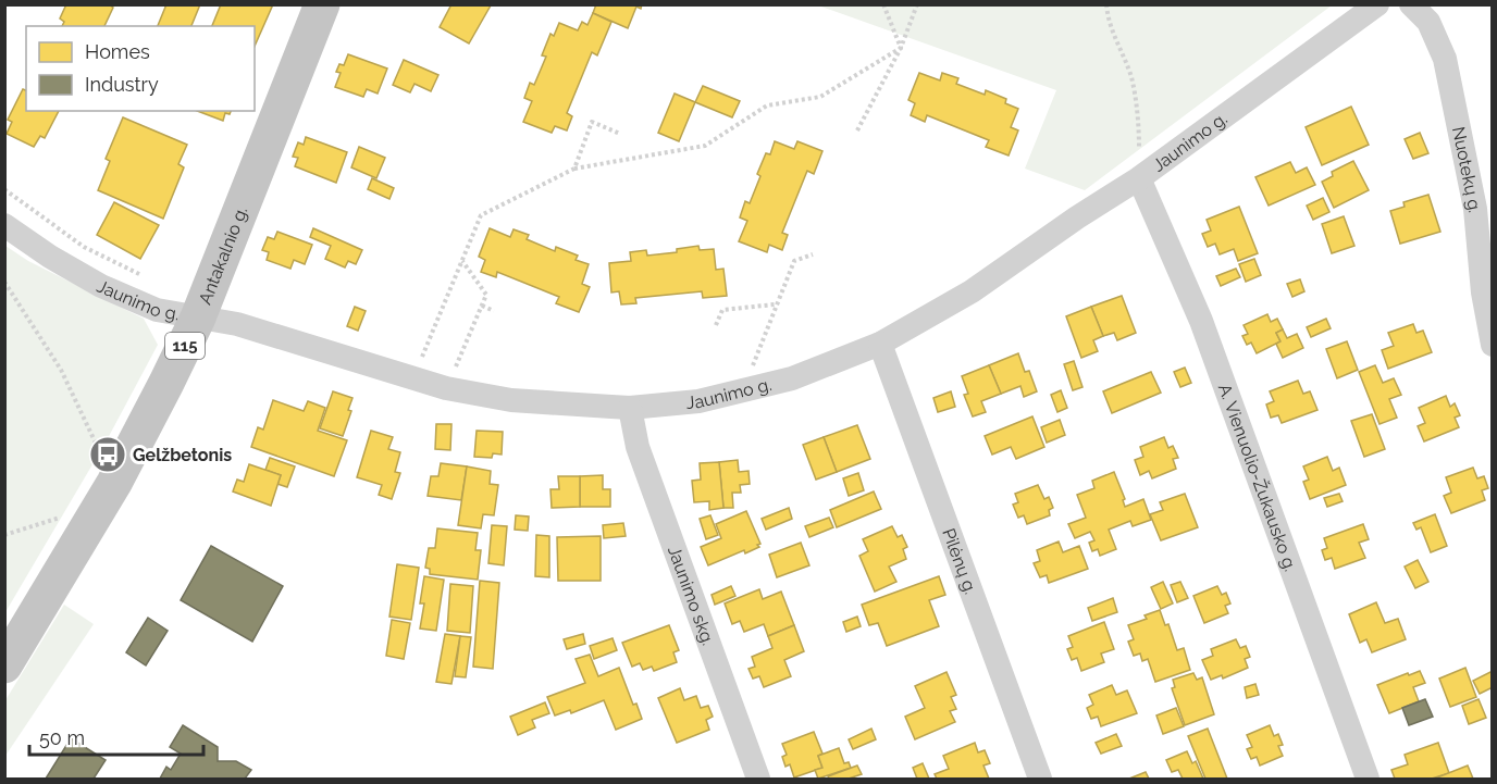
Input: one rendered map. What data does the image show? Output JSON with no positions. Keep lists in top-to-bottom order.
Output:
{
  "streets": {
    "main road": ["Antakalnio g.", "115"],
    "street": [
      "Jaunimo g.",
      "Nuotekų g.",
      "A. Vienuolio-Žukausko g.",
      "Pilėnų g.",
      "Jaunimo skg."
    ]
  },
  "crossings": [
    ["Jaunimo g.", "Antakalnio g."],
    ["Jaunimo g.", "A. Vienuolio-Žukausko g."],
    ["Jaunimo g.", "Pilėnų g."],
    ["Jaunimo g.", "Jaunimo skg."]
  ],
  "places": {
    "bus stop": ["Gelžbetonis"]
  },
  "legend": ["Homes", "Industry"],
  "scale_bar": "50 m"
}
